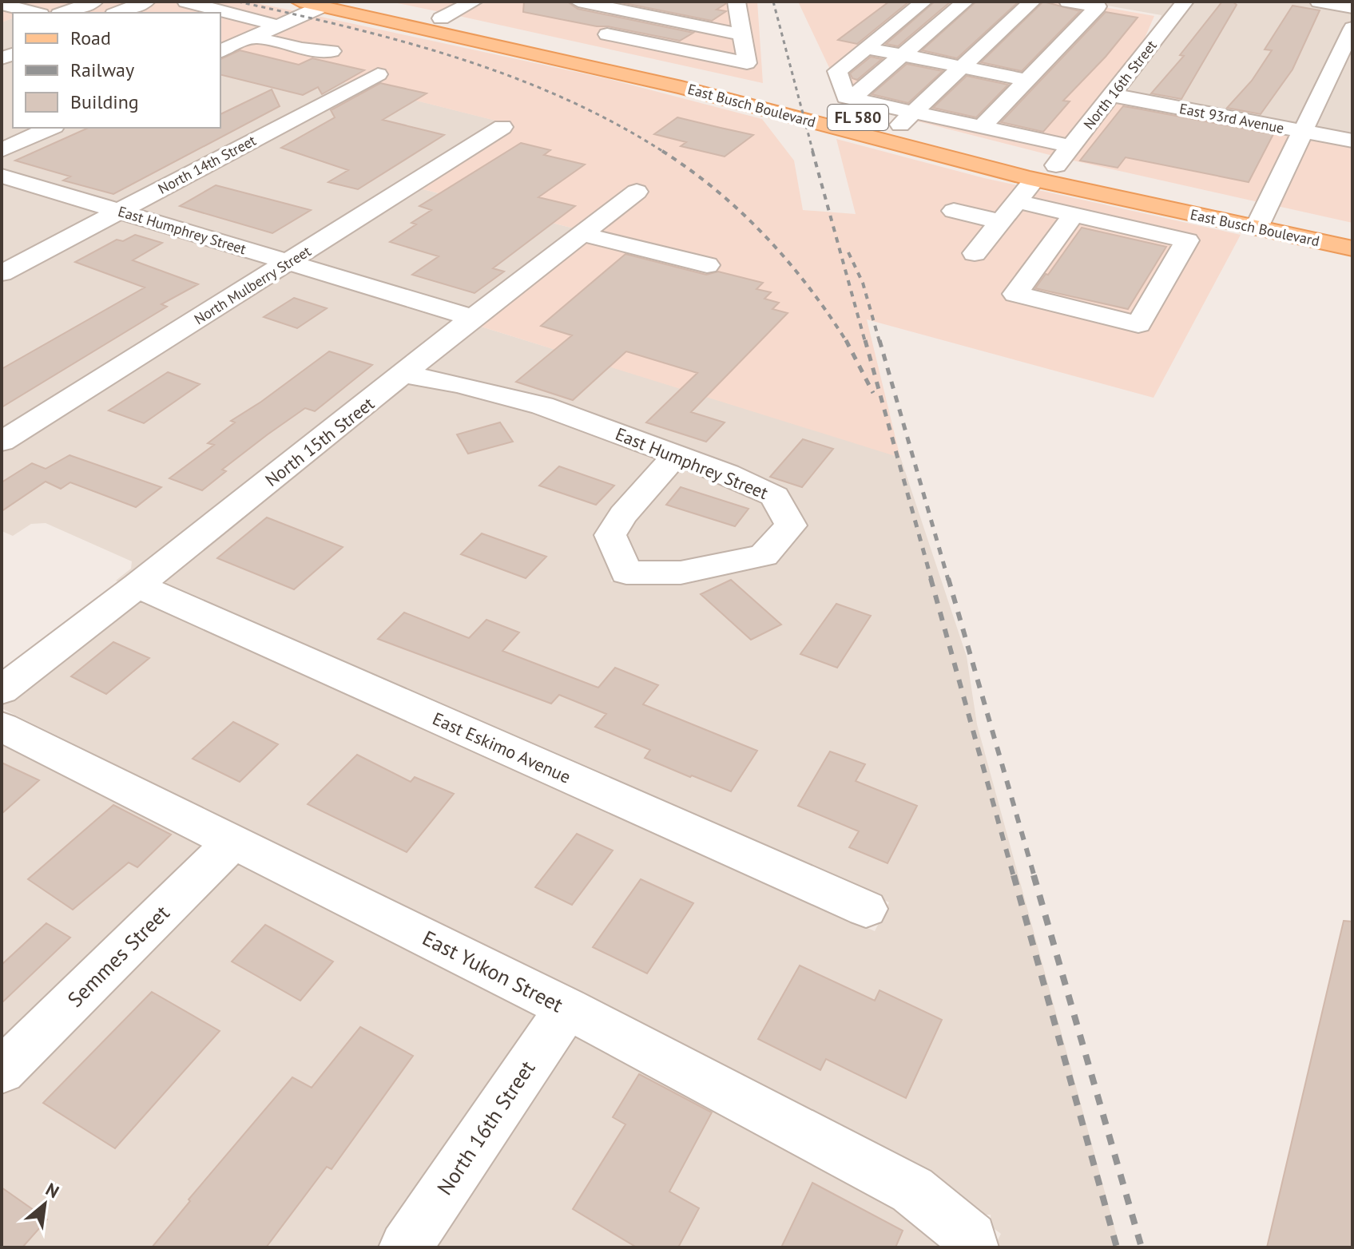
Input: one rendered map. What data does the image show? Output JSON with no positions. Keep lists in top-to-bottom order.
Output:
{
  "streets": {
    "main road": ["East Busch Boulevard", "FL 580"],
    "street": [
      "North 16th Street",
      "East 93rd Avenue",
      "North 14th Street",
      "East Humphrey Street",
      "North Mulberry Street",
      "North 15th Street",
      "East Eskimo Avenue",
      "Semmes Street",
      "East Yukon Street"
    ]
  },
  "crossings": [
    ["North 16th Street", "East Busch Boulevard"],
    ["North 16th Street", "East 93rd Avenue"],
    ["North 16th Street", "East Yukon Street"],
    ["North 14th Street", "East Humphrey Street"],
    ["East Humphrey Street", "North Mulberry Street"],
    ["East Humphrey Street", "North 15th Street"],
    ["North 15th Street", "East Eskimo Avenue"],
    ["Semmes Street", "East Yukon Street"]
  ],
  "legend": ["Road", "Railway", "Building"],
  "north": "top right"
}
